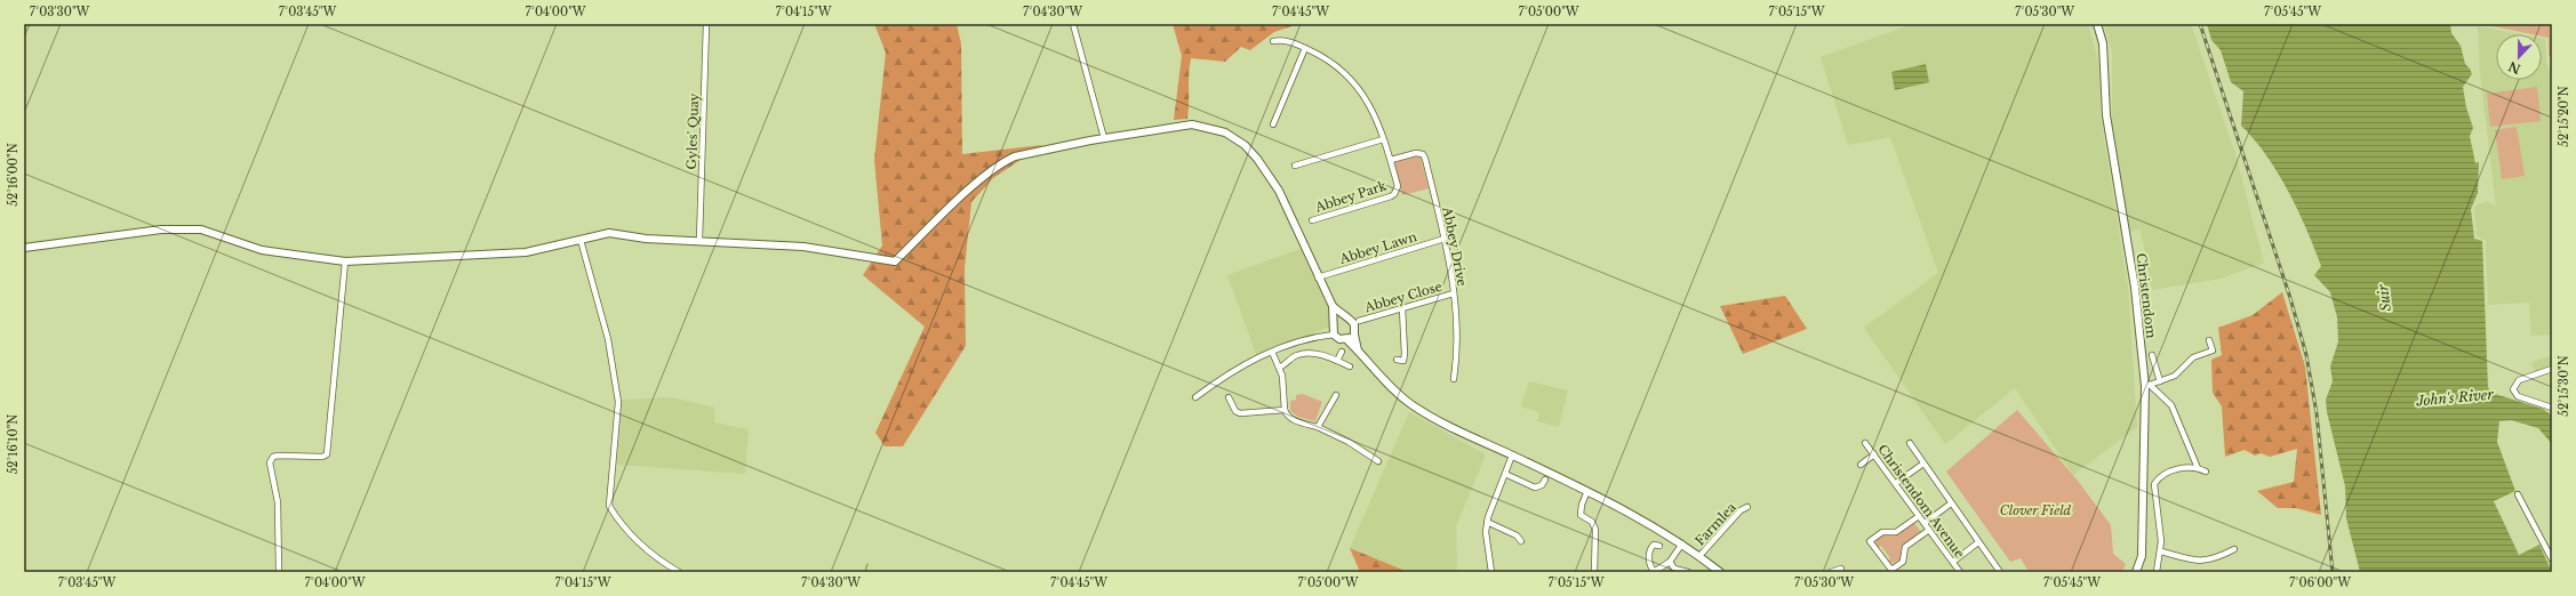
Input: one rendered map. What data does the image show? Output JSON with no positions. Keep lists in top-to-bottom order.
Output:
{
  "streets": {
    "street": [
      "Gyles' Quay",
      "Abbey Park",
      "Abbey Drive",
      "Abbey Lawn",
      "Christendom",
      "Abbey Close",
      "Christendom Avenue",
      "Farmlea"
    ]
  },
  "crossings": [
    ["Abbey Park", "Abbey Drive"],
    ["Abbey Drive", "Abbey Lawn"],
    ["Abbey Drive", "Abbey Close"]
  ],
  "water": ["Suir", "John's River"],
  "parks": ["Clover Field"],
  "north": "bottom",
  "coordinates": [
    "7°03'30\"W",
    "7°03'45\"W",
    "7°04'00\"W",
    "7°04'15\"W",
    "7°04'30\"W",
    "7°04'45\"W",
    "7°05'00\"W",
    "7°05'15\"W",
    "7°05'30\"W",
    "7°05'45\"W",
    "52°15'20\"N",
    "52°16'00\"N",
    "52°15'30\"N",
    "52°16'10\"N",
    "7°06'00\"W"
  ]
}
